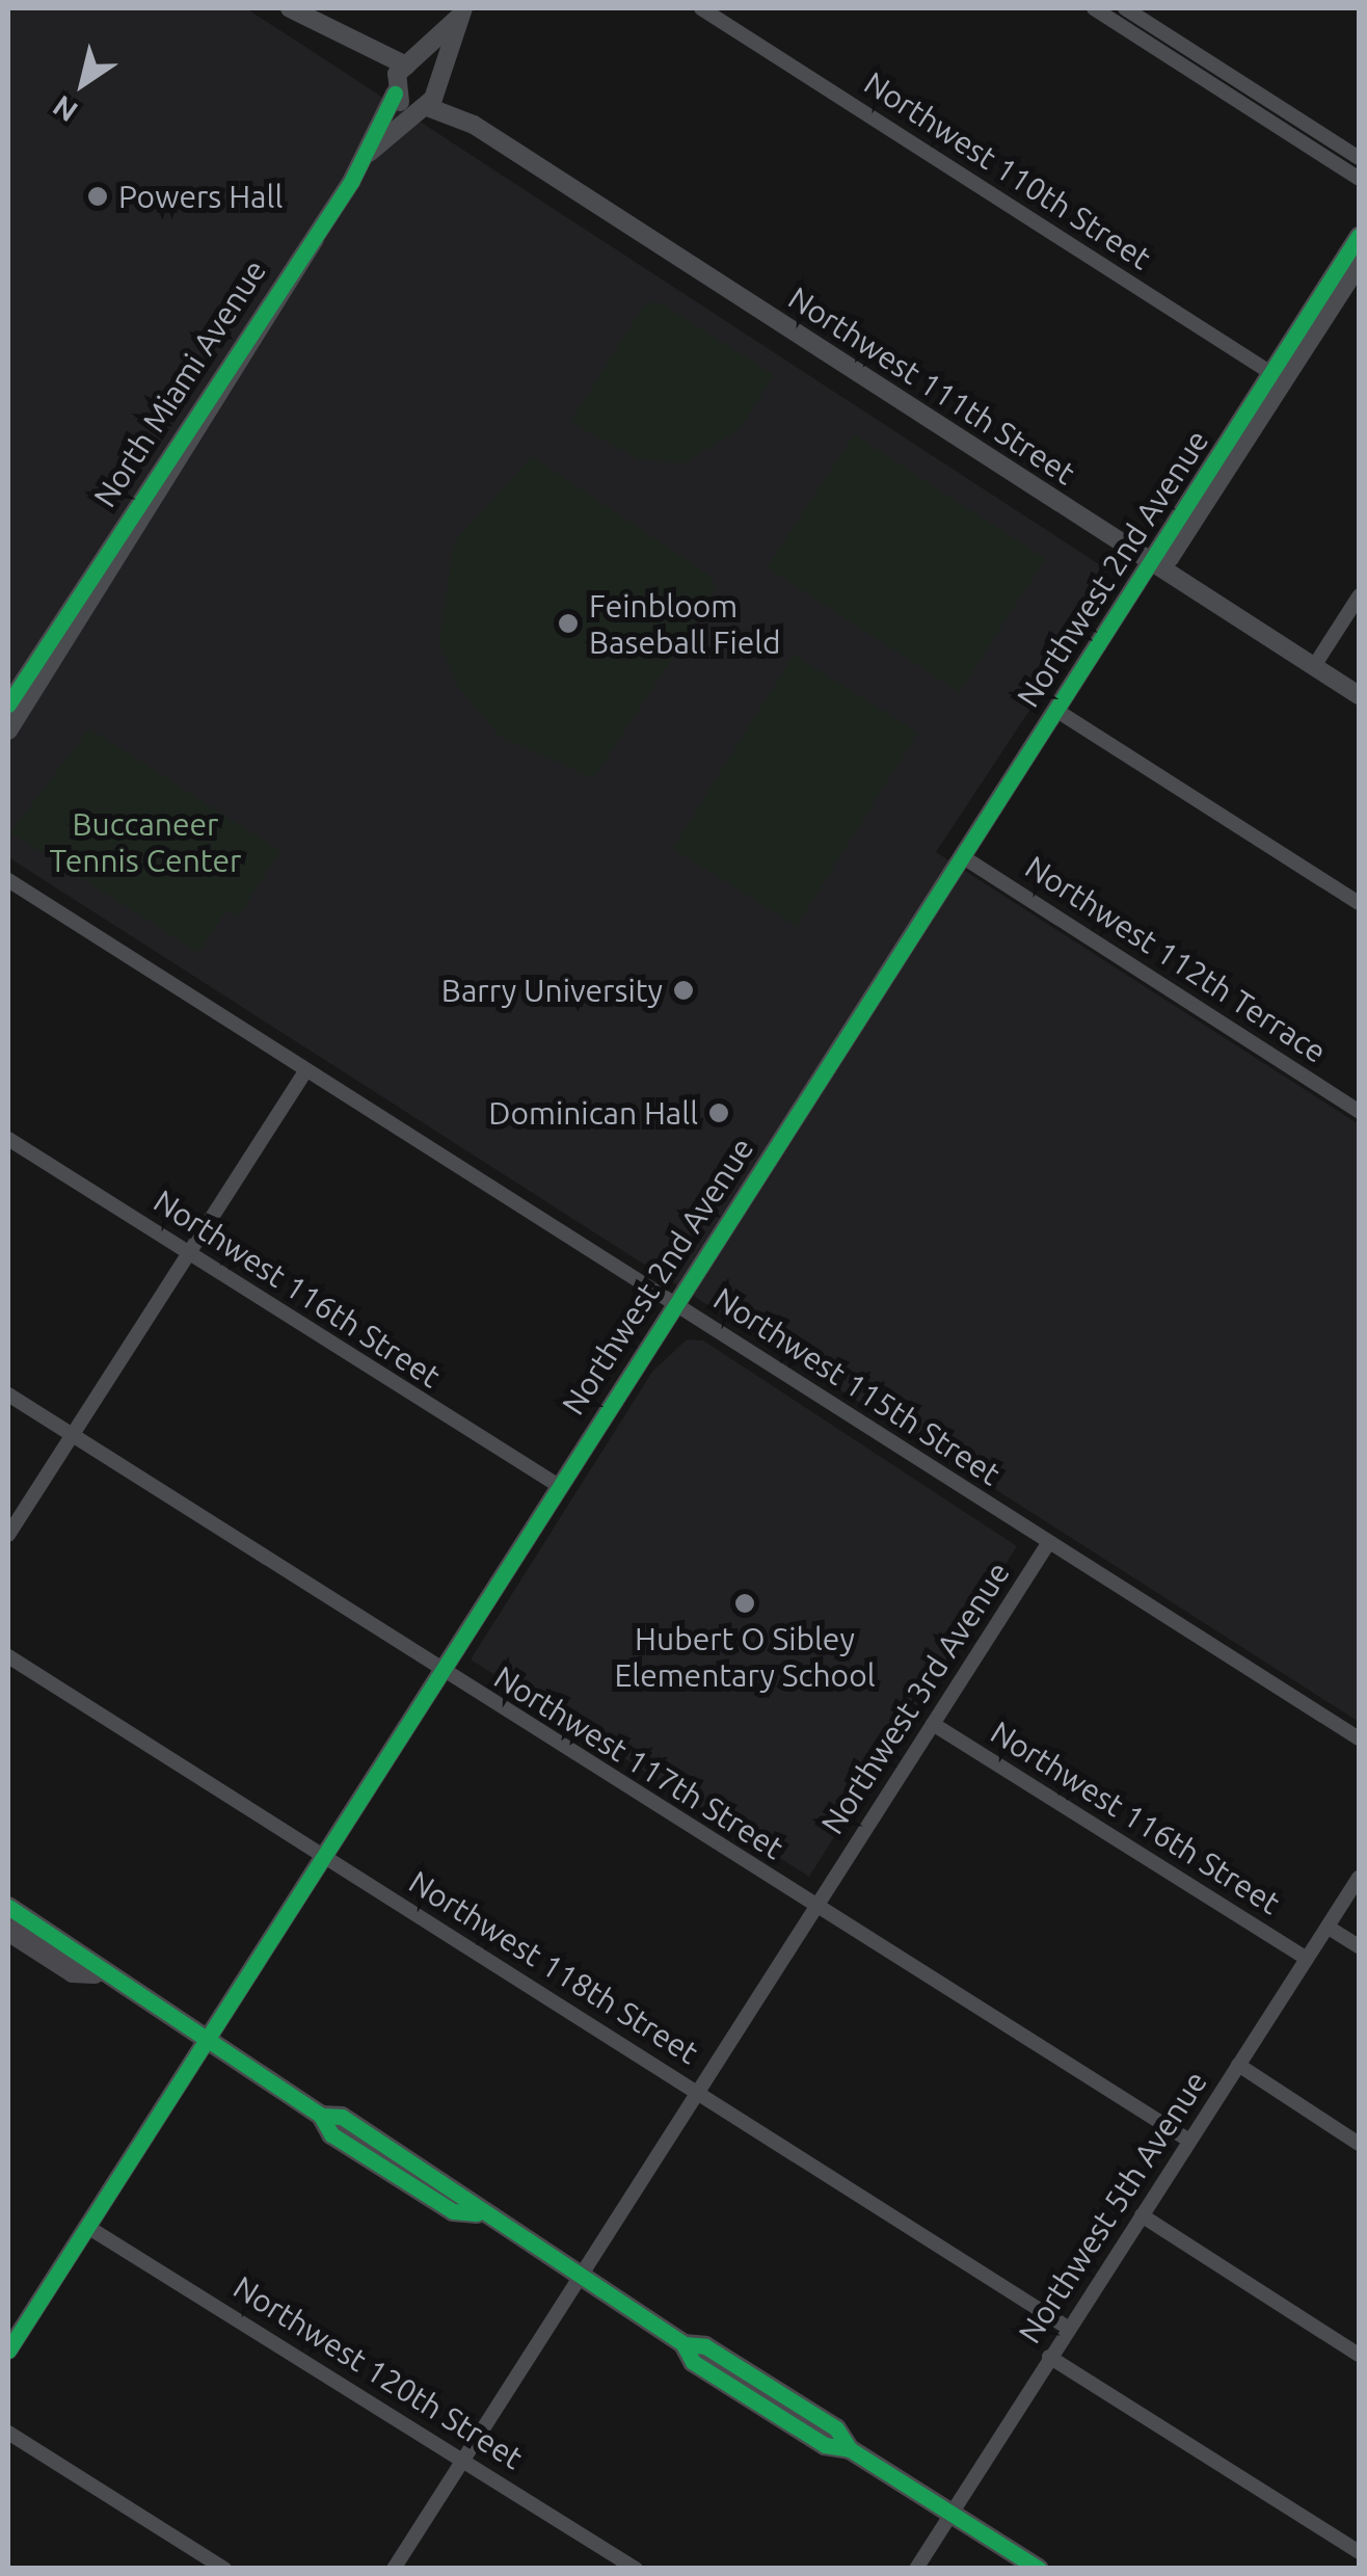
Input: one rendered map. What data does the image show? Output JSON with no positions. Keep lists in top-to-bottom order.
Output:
{
  "streets": {
    "street": [
      "Northwest 110th Street",
      "North Miami Avenue",
      "Northwest 111th Street",
      "Northwest 2nd Avenue",
      "Northwest 112th Terrace",
      "Northwest 116th Street",
      "Northwest 115th Street",
      "Northwest 3rd Avenue",
      "Northwest 117th Street",
      "Northwest 118th Street",
      "Northwest 5th Avenue",
      "Northwest 120th Street"
    ]
  },
  "crossings": [
    ["Northwest 110th Street", "Northwest 2nd Avenue"],
    ["North Miami Avenue", "Northwest 111th Street"],
    ["Northwest 111th Street", "Northwest 2nd Avenue"],
    ["Northwest 2nd Avenue", "Northwest 112th Terrace"],
    ["Northwest 2nd Avenue", "Northwest 116th Street"],
    ["Northwest 2nd Avenue", "Northwest 115th Street"],
    ["Northwest 2nd Avenue", "Northwest 117th Street"],
    ["Northwest 2nd Avenue", "Northwest 118th Street"],
    ["Northwest 2nd Avenue", "Northwest 120th Street"],
    ["Northwest 116th Street", "Northwest 3rd Avenue"],
    ["Northwest 116th Street", "Northwest 5th Avenue"],
    ["Northwest 115th Street", "Northwest 3rd Avenue"],
    ["Northwest 3rd Avenue", "Northwest 117th Street"],
    ["Northwest 3rd Avenue", "Northwest 118th Street"],
    ["Northwest 3rd Avenue", "Northwest 120th Street"],
    ["Northwest 117th Street", "Northwest 5th Avenue"],
    ["Northwest 118th Street", "Northwest 5th Avenue"]
  ],
  "parks": ["Buccaneer Tennis Center"],
  "places": [
    "Powers Hall",
    "Feinbloom Baseball Field",
    "Barry University",
    "Dominican Hall",
    "Hubert O Sibley Elementary School"
  ],
  "north": "bottom left"
}
